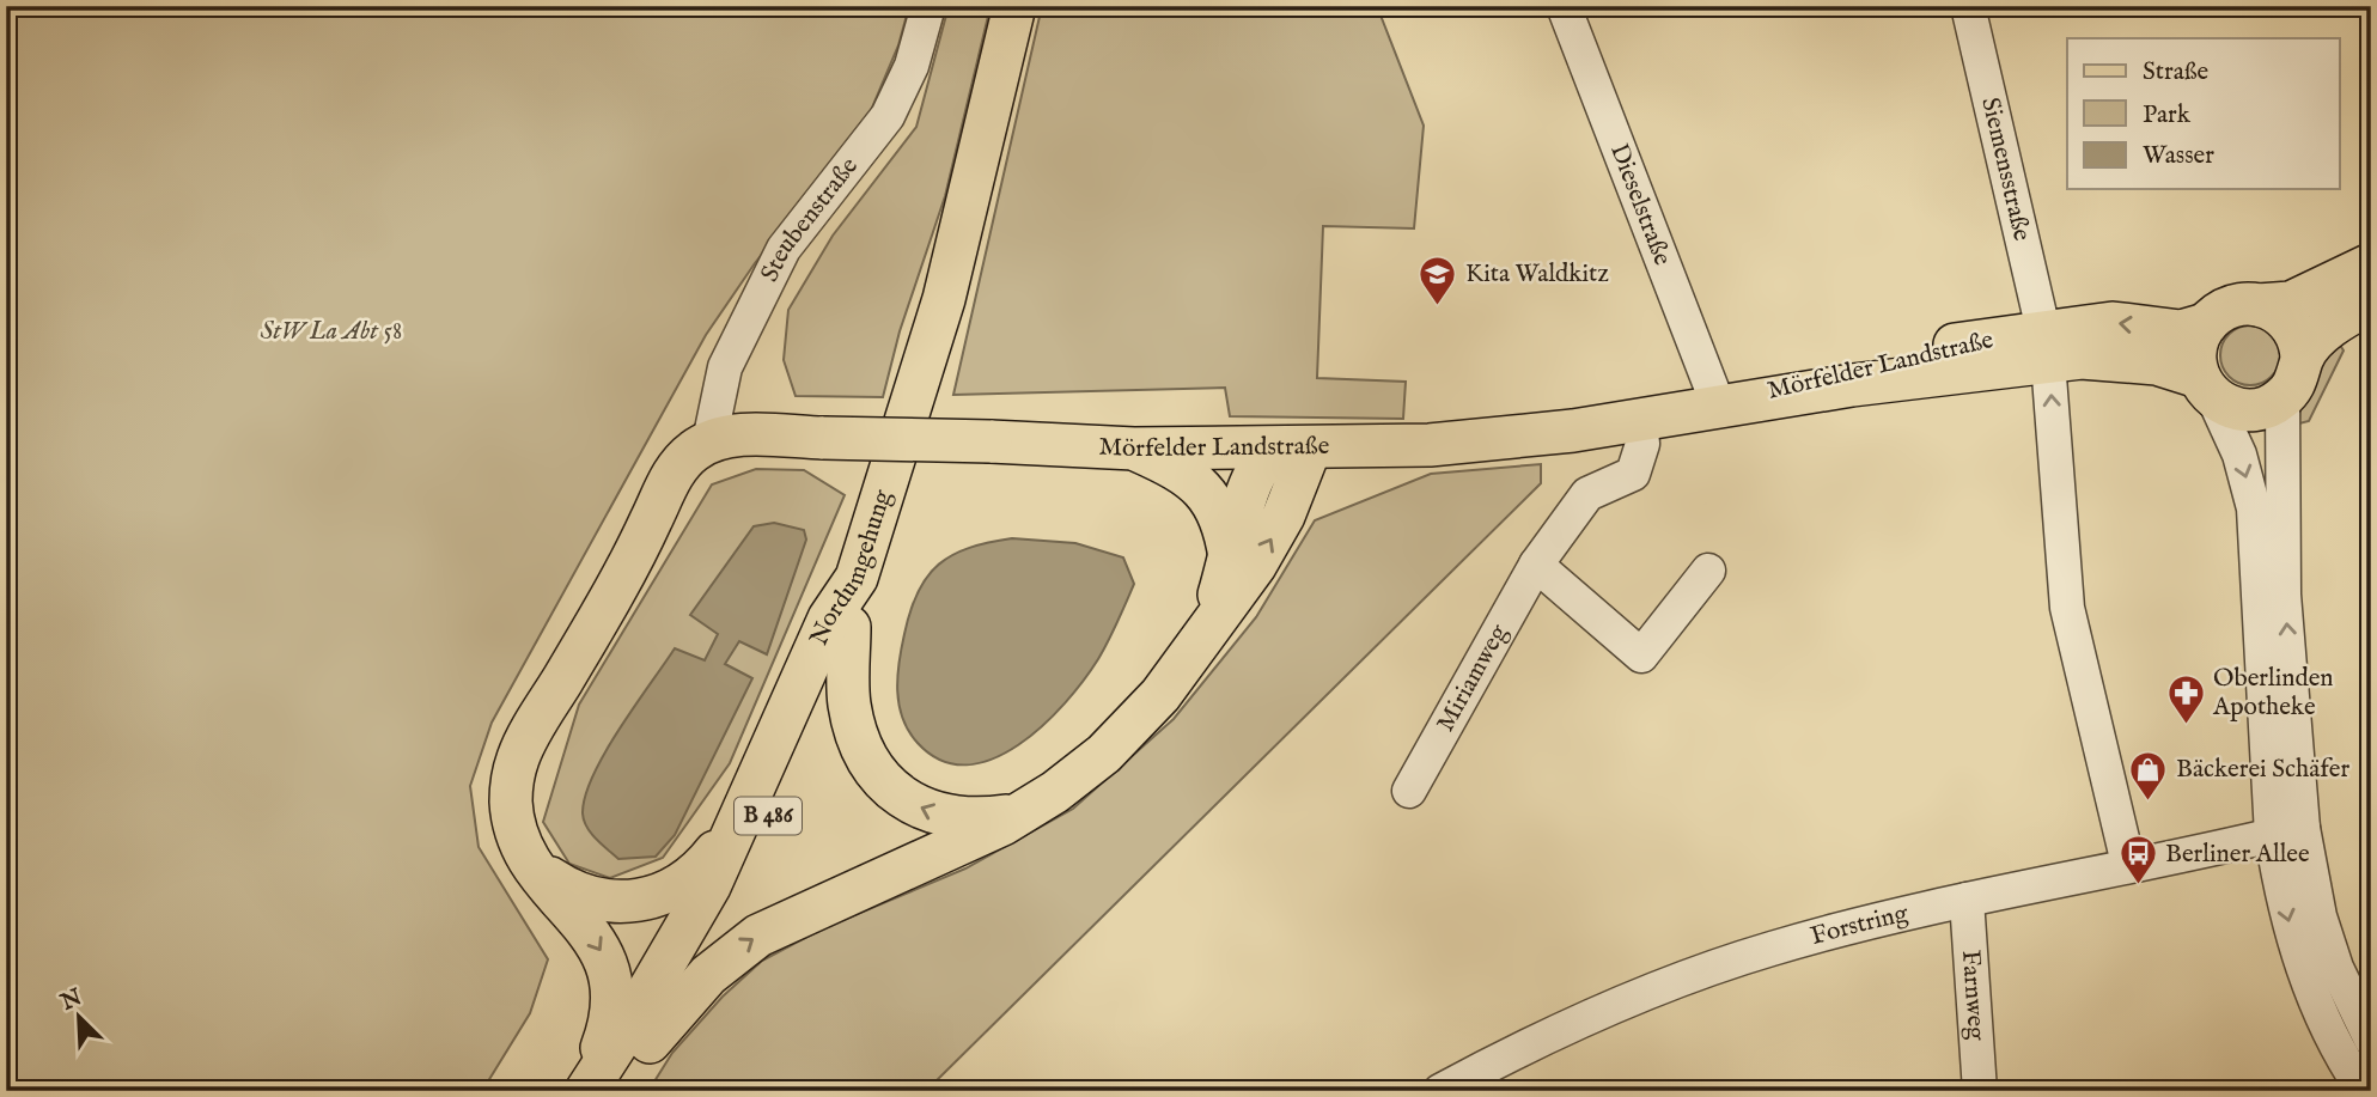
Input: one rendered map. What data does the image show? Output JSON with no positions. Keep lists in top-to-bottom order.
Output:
{
  "streets": {
    "main road": ["Mörfelder Landstraße", "Nordumgehung", "B 486"],
    "street": [
      "Siemensstraße",
      "Dieselstraße",
      "Steubenstraße",
      "Miriamweg",
      "Forstring",
      "Farnweg"
    ]
  },
  "crossings": [
    ["Siemensstraße", "Mörfelder Landstraße"],
    ["Siemensstraße", "Forstring"],
    ["Dieselstraße", "Mörfelder Landstraße"],
    ["Steubenstraße", "Mörfelder Landstraße"],
    ["Mörfelder Landstraße", "Miriamweg"],
    ["Nordumgehung", "B 486"],
    ["Forstring", "Farnweg"]
  ],
  "parks": ["StW La Abt 58"],
  "places": {
    "school or university": ["Kita Waldkitz"],
    "pharmacy": ["Oberlinden Apotheke"],
    "shop": ["Bäckerei Schäfer"],
    "bus stop": ["Berliner Allee"]
  },
  "legend": ["Straße", "Park", "Wasser"],
  "north": "top left"
}
